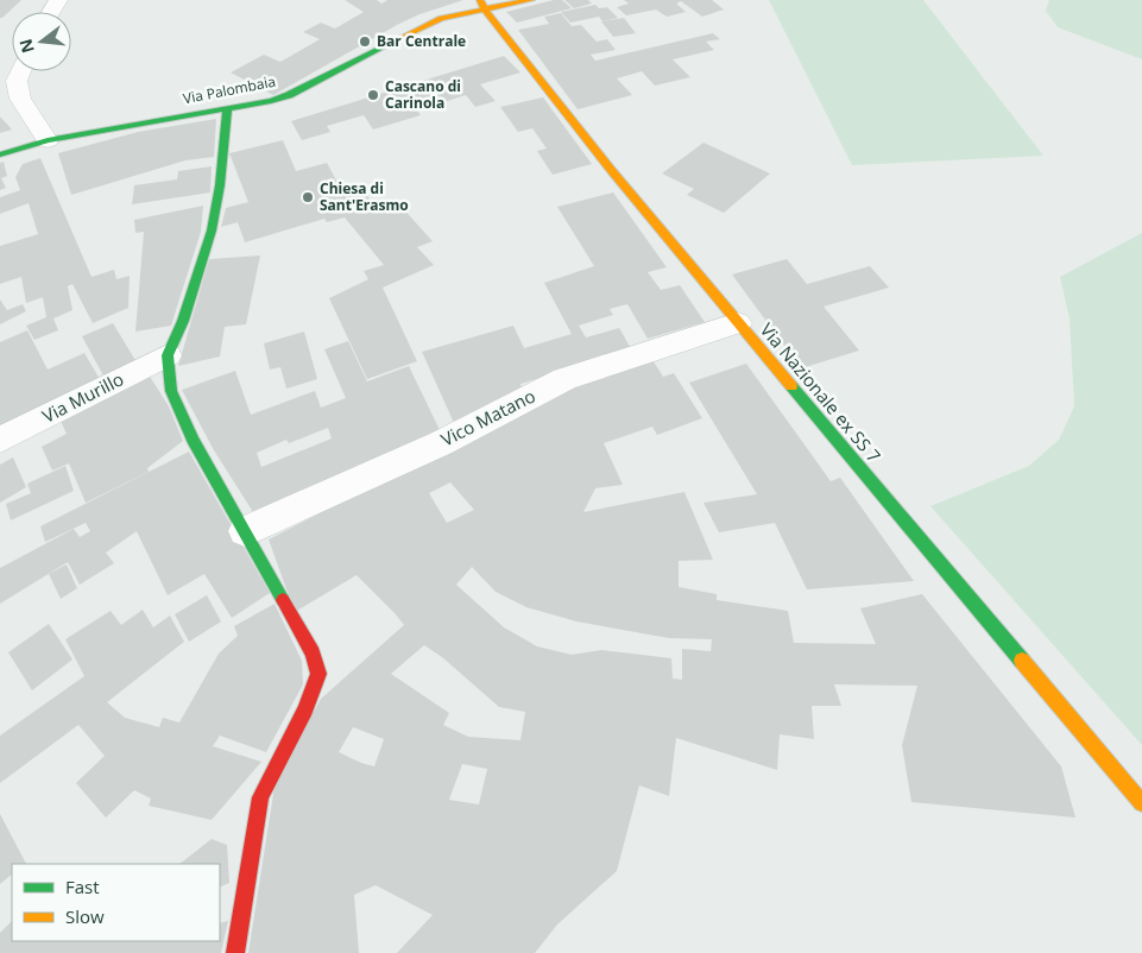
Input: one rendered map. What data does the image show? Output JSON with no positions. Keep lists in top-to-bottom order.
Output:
{
  "streets": {
    "street": [
      "Via Palombaia",
      "Via Nazionale ex SS 7",
      "Via Murillo",
      "Vico Matano"
    ]
  },
  "crossings": [
    ["Via Palombaia", "Via Nazionale ex SS 7"],
    ["Via Nazionale ex SS 7", "Vico Matano"]
  ],
  "places": ["Bar Centrale", "Cascano di Carinola", "Chiesa di Sant'Erasmo"],
  "legend": ["Fast", "Slow"],
  "north": "left"
}
